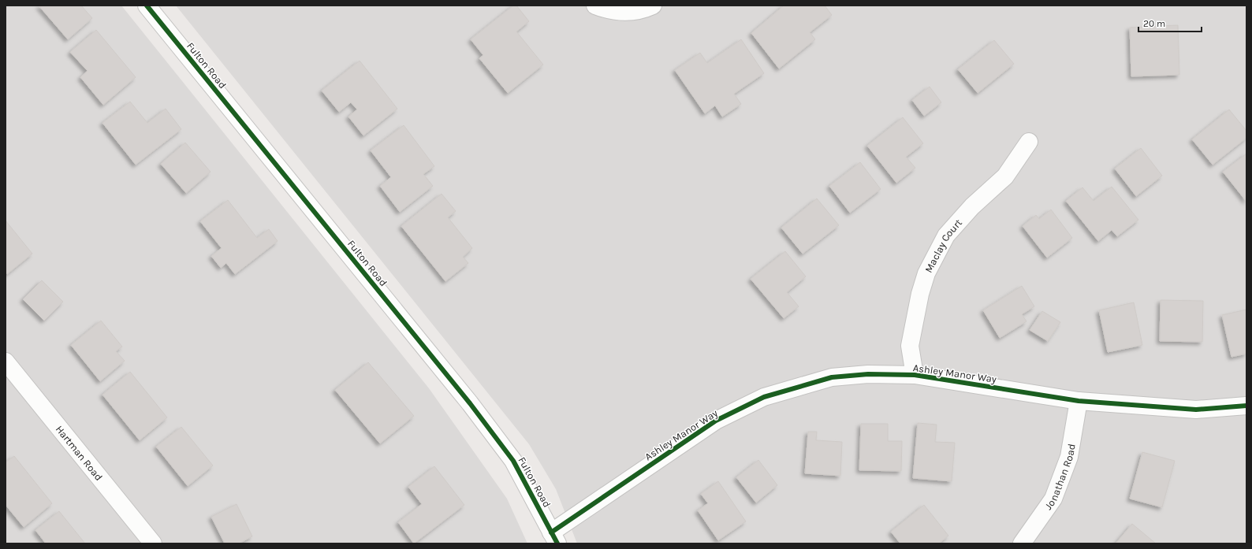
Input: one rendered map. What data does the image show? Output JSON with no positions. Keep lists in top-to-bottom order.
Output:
{
  "streets": {
    "street": [
      "Fulton Road",
      "Maclay Court",
      "Ashley Manor Way",
      "Hartman Road",
      "Jonathan Road"
    ]
  },
  "crossings": [
    ["Fulton Road", "Ashley Manor Way"],
    ["Maclay Court", "Ashley Manor Way"],
    ["Ashley Manor Way", "Jonathan Road"]
  ],
  "scale_bar": "20 m"
}
